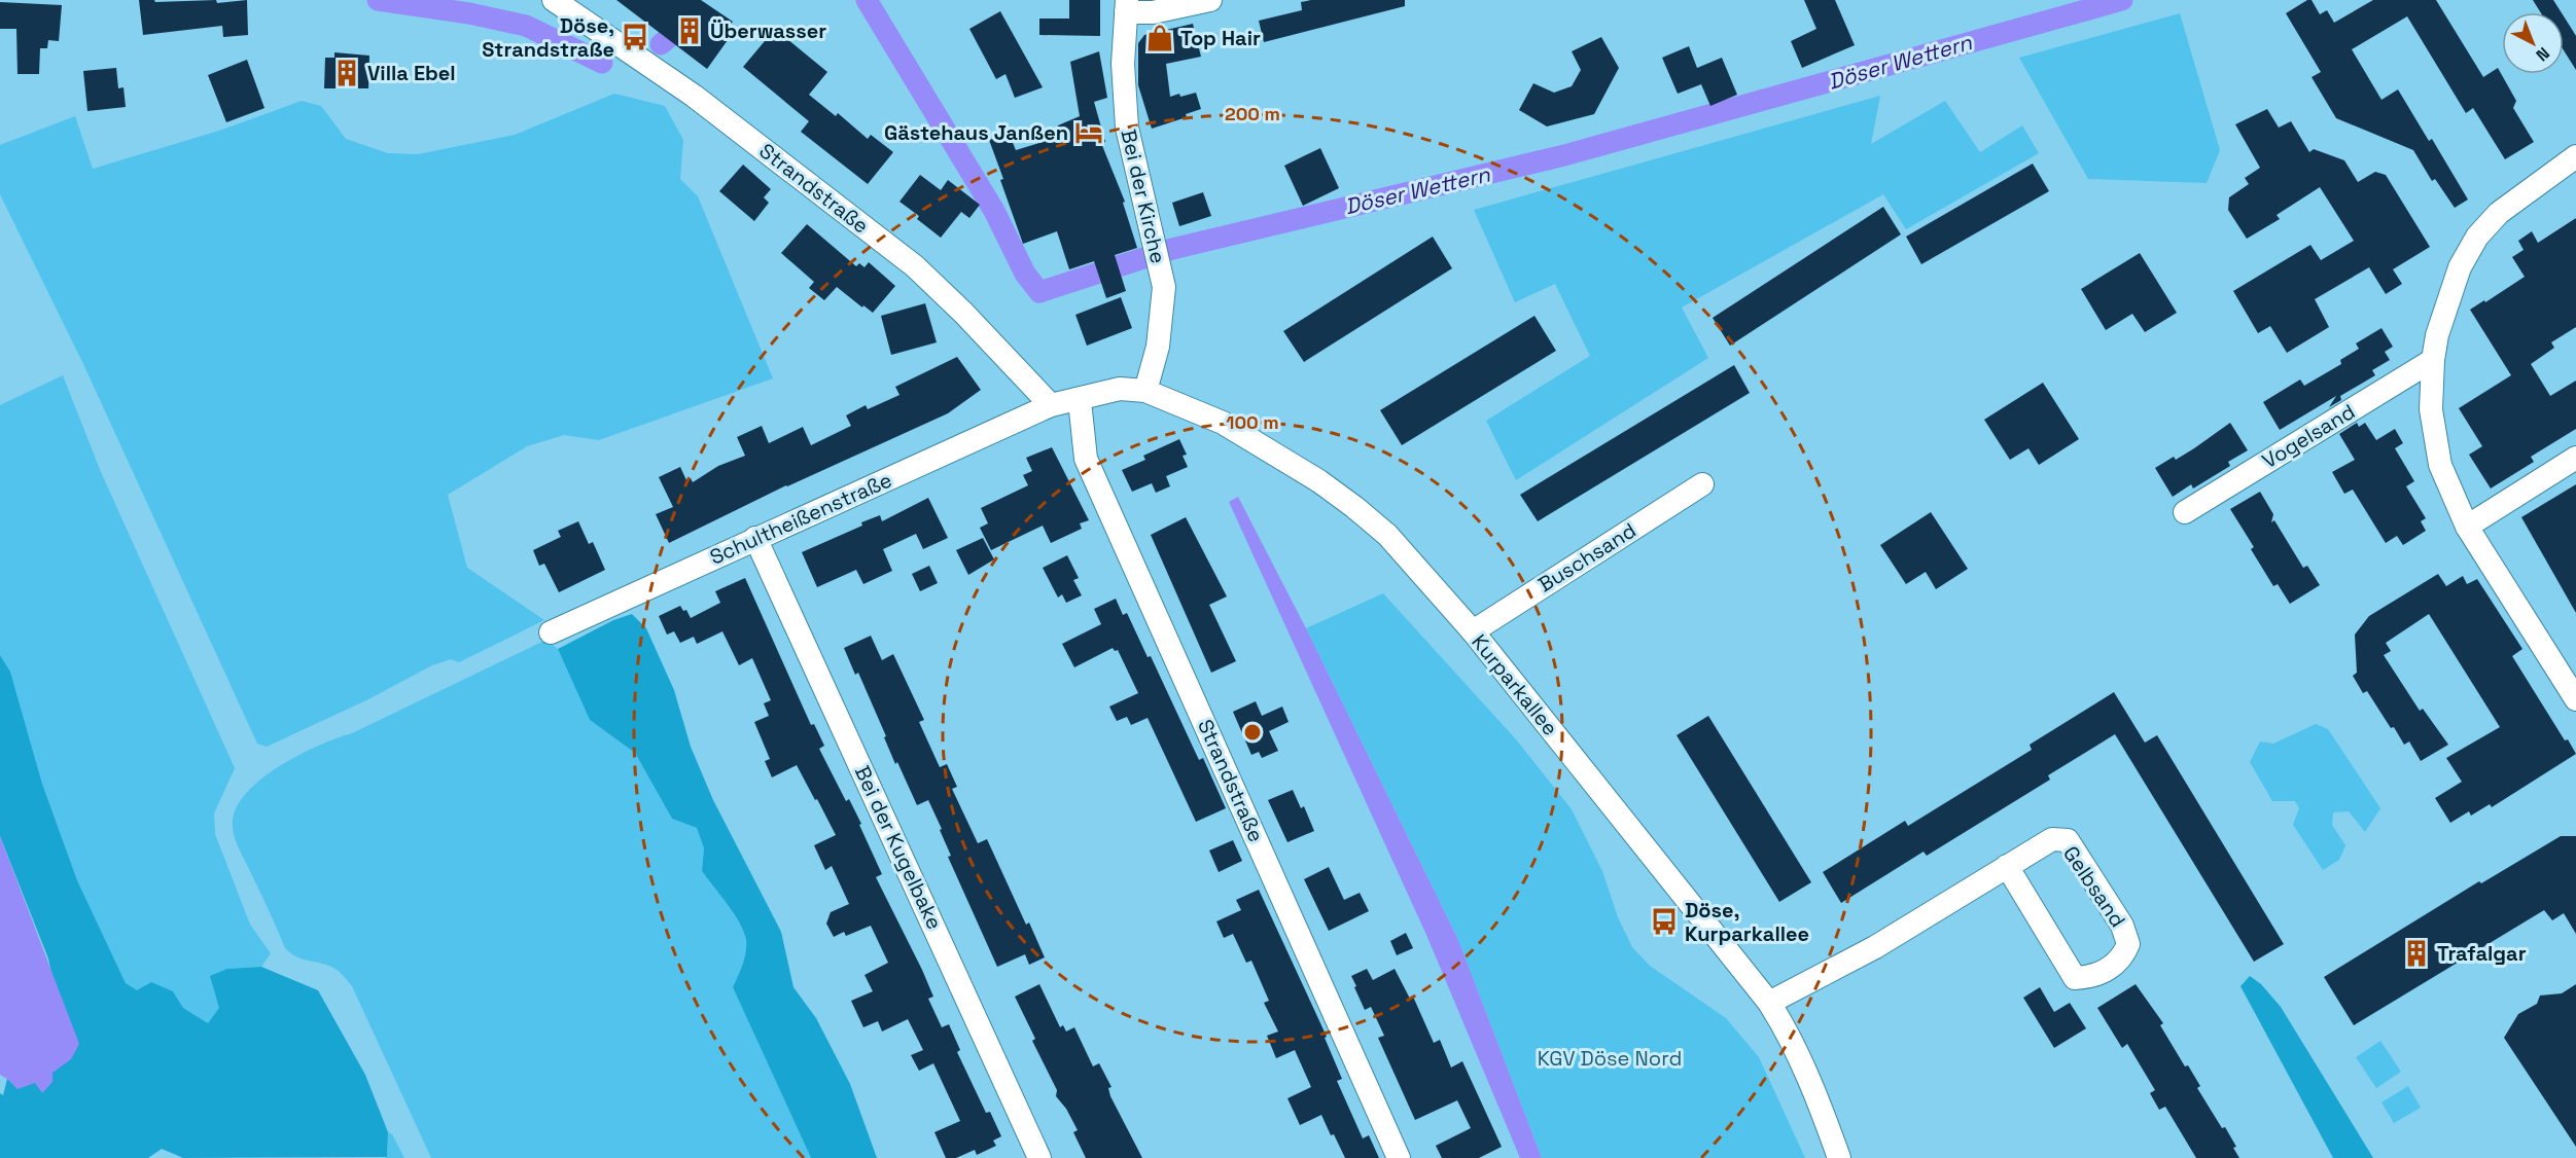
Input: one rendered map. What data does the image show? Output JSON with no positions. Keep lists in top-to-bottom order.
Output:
{
  "streets": {
    "street": [
      "Strandstraße",
      "Bei der Kirche",
      "Vogelsand",
      "Schultheißenstraße",
      "Buschsand",
      "Kurparkallee",
      "Bei der Kugelbake",
      "Gelbsand"
    ]
  },
  "crossings": [
    ["Strandstraße", "Schultheißenstraße"],
    ["Strandstraße", "Kurparkallee"],
    ["Bei der Kirche", "Kurparkallee"],
    ["Schultheißenstraße", "Kurparkallee"],
    ["Schultheißenstraße", "Bei der Kugelbake"],
    ["Buschsand", "Kurparkallee"],
    ["Kurparkallee", "Gelbsand"]
  ],
  "water": ["Döser Wettern"],
  "parks": ["KGV Döse Nord"],
  "places": {
    "building": ["Überwasser", "Villa Ebel", "Trafalgar"],
    "bus stop": ["Döse, Strandstraße", "Döse, Kurparkallee"],
    "shop": ["Top Hair"],
    "hotel": ["Gästehaus Janßen"]
  },
  "north": "bottom right",
  "rings": ["200 m", "100 m"]
}
